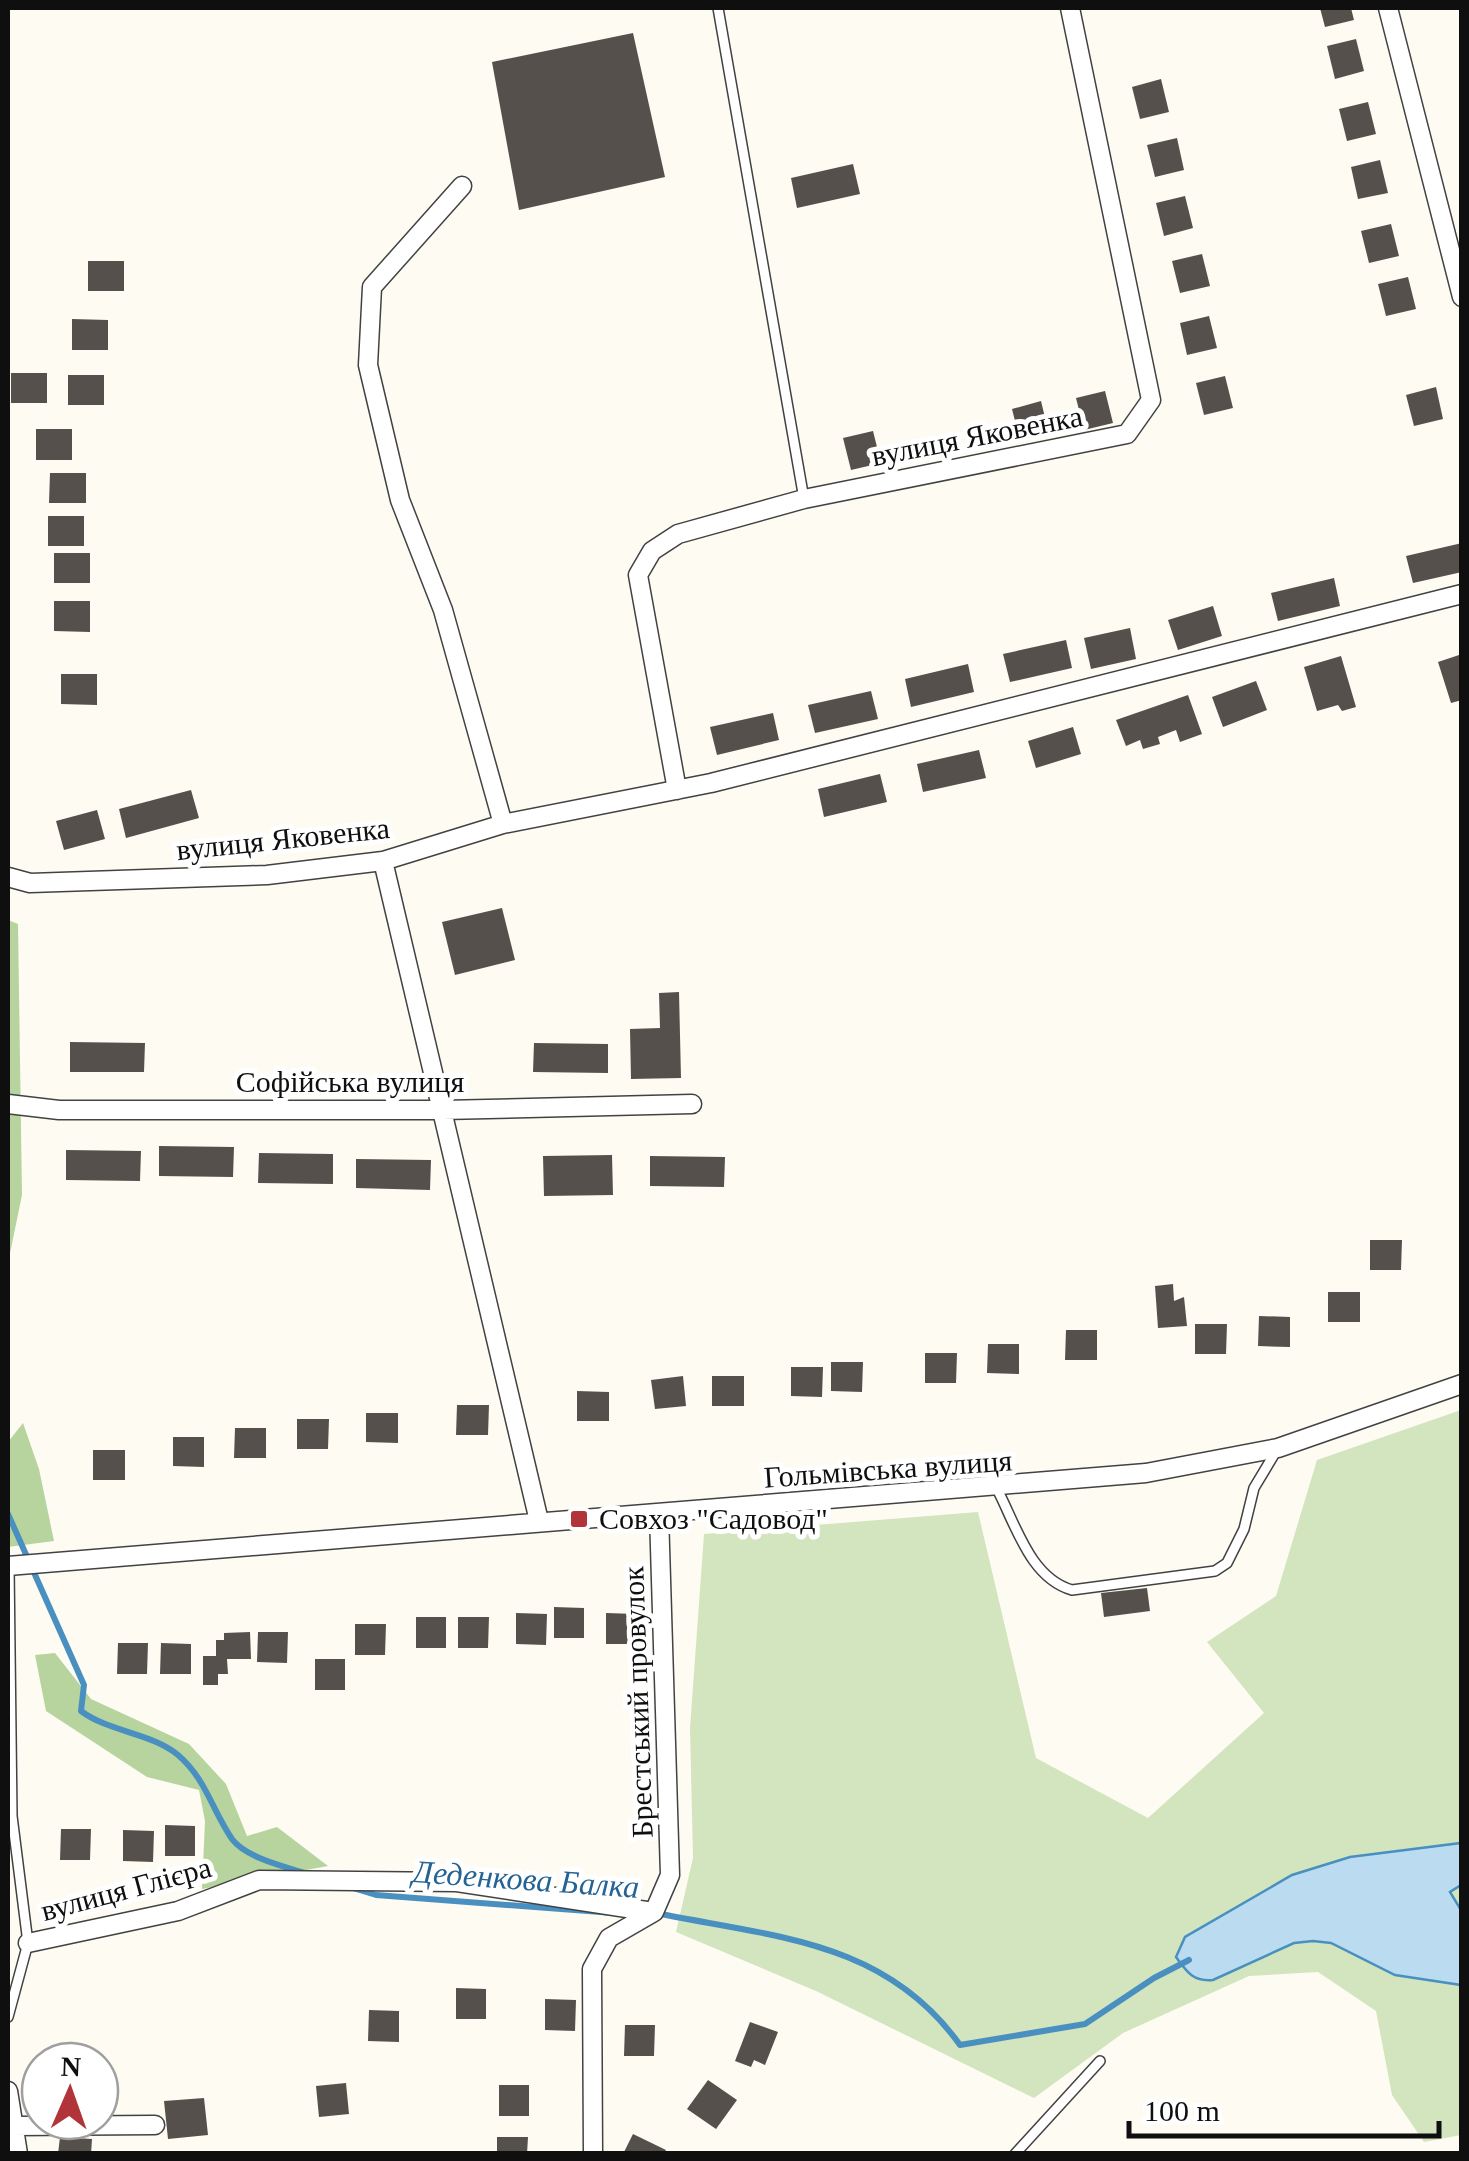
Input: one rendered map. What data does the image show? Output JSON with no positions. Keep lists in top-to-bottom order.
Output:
{
  "streets": {
    "street": [
      "вулиця Яковенка",
      "Софійська вулиця",
      "Гольмівська вулиця",
      "Брестський провулок",
      "вулиця Глієра"
    ]
  },
  "crossings": [
    ["Гольмівська вулиця", "Брестський провулок"],
    ["Брестський провулок", "вулиця Глієра"]
  ],
  "water": ["Деденкова Балка"],
  "places": {
    "transit": ["Совхоз \"Садовод\""]
  },
  "scale_bar": "100 m",
  "north": "top"
}
